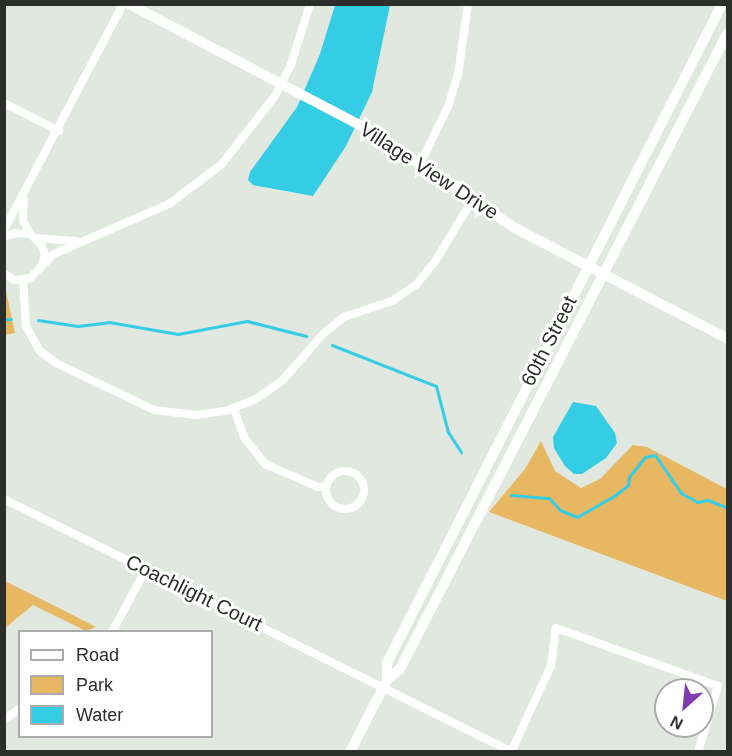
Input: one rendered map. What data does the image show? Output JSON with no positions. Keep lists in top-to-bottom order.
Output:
{
  "streets": {
    "street": ["Village View Drive", "60th Street", "Coachlight Court"]
  },
  "crossings": [
    ["Village View Drive", "60th Street"],
    ["60th Street", "Coachlight Court"]
  ],
  "legend": ["Road", "Park", "Water"],
  "north": "bottom left"
}
